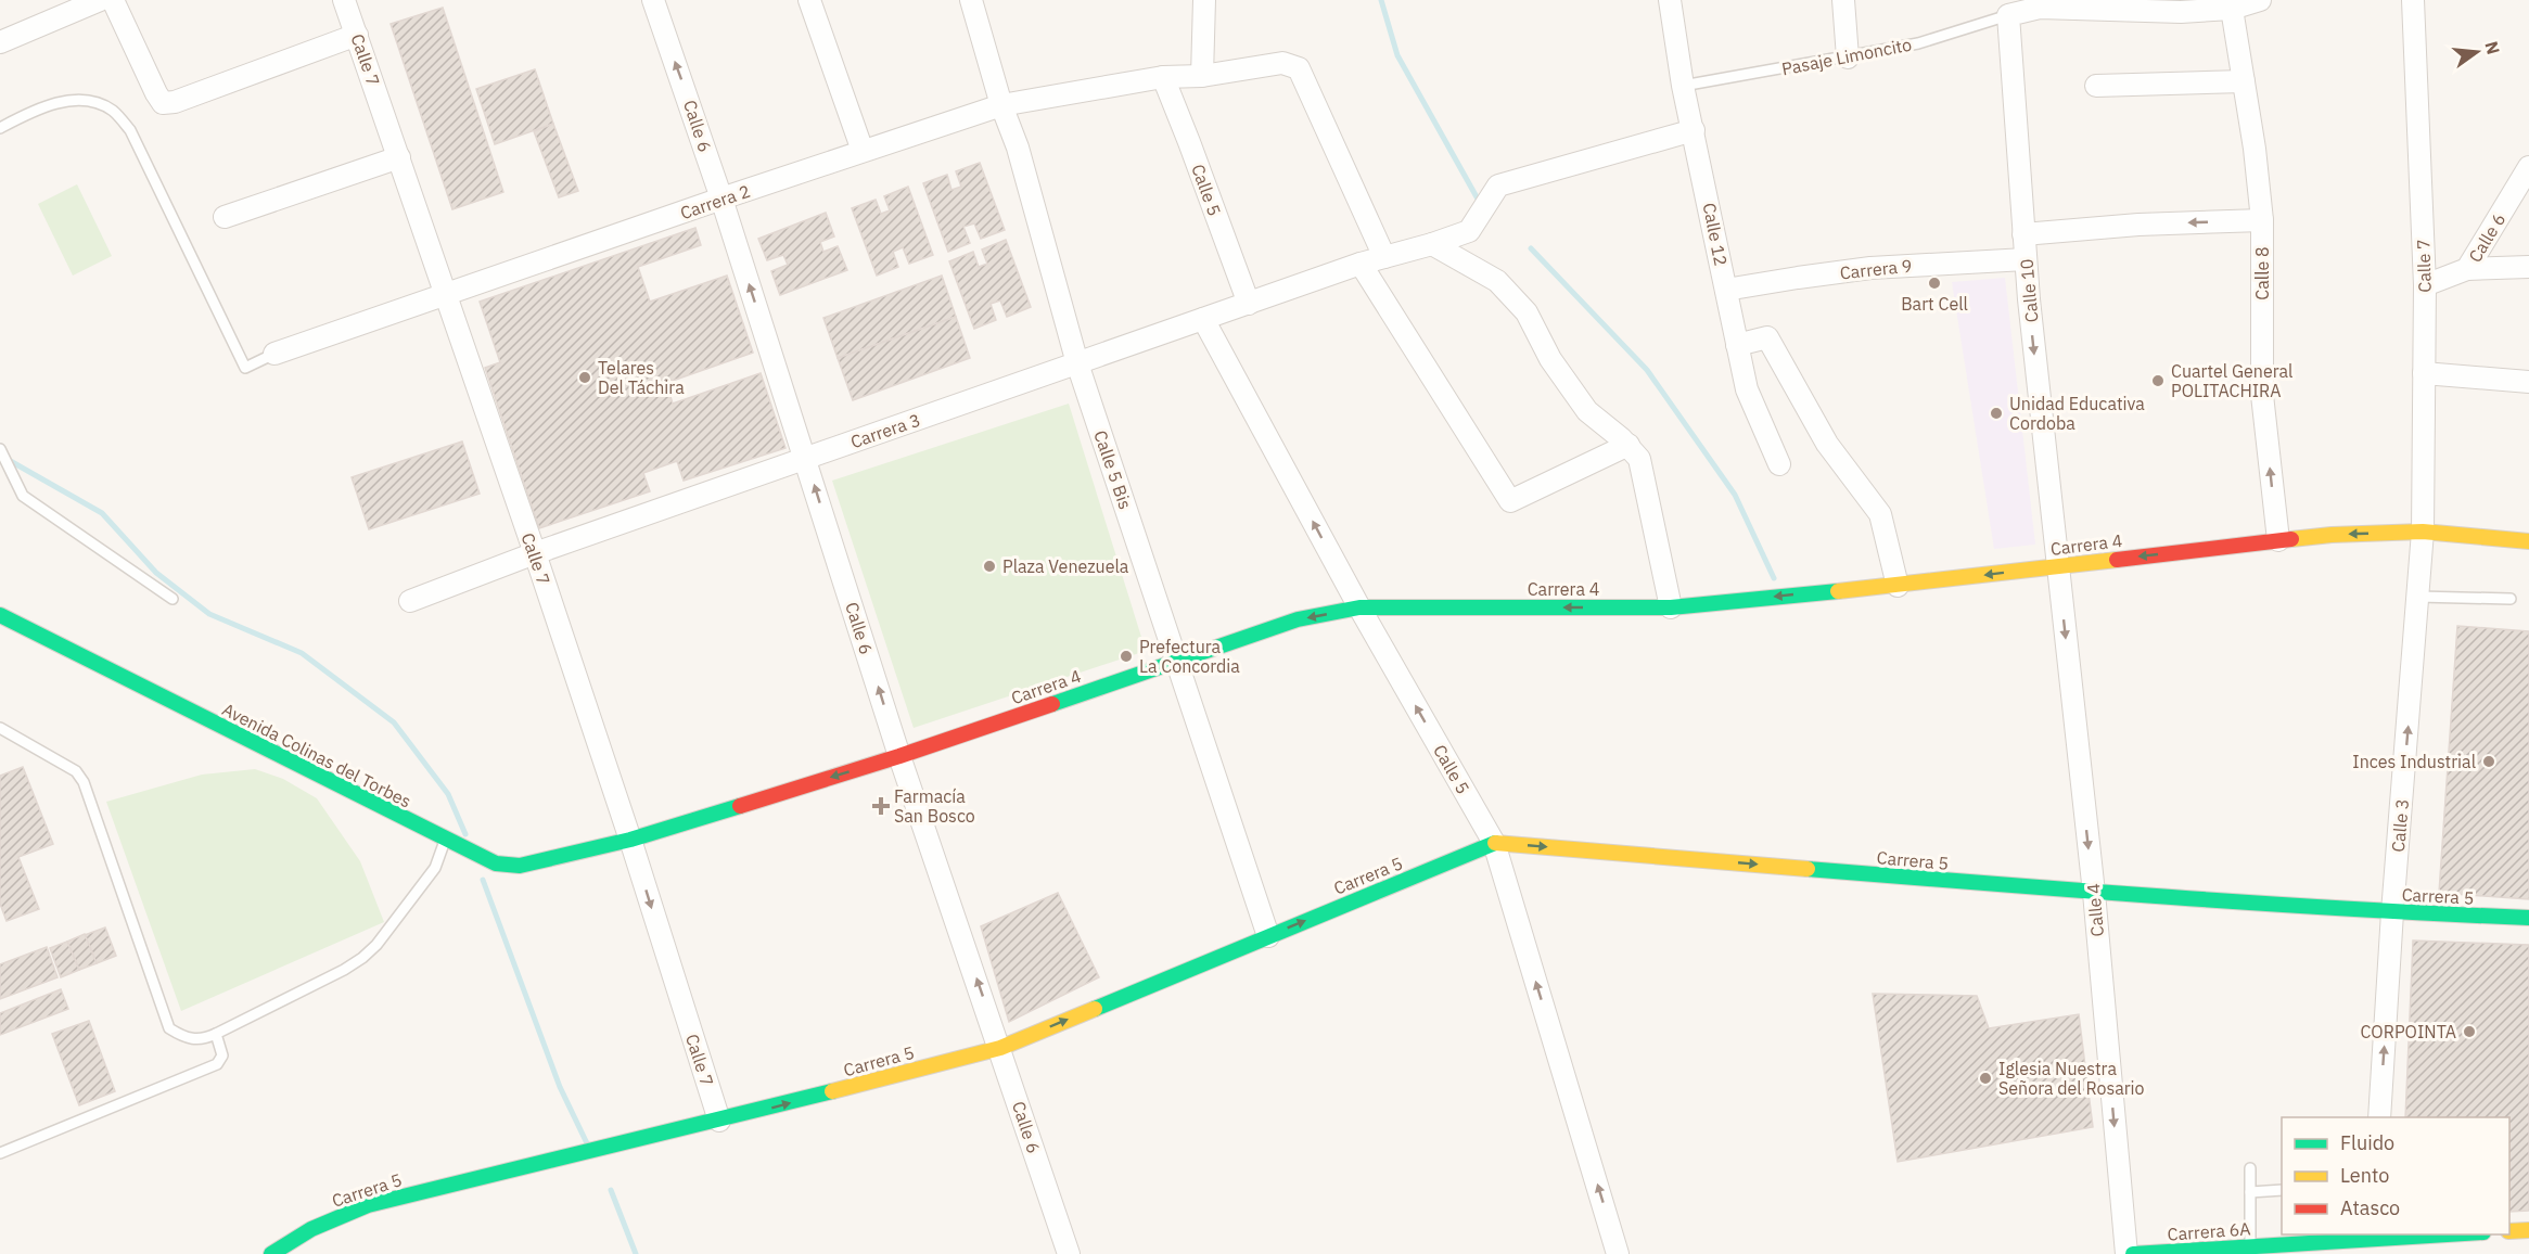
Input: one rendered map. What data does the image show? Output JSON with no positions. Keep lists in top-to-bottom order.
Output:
{
  "streets": {
    "street": [
      "Calle 7",
      "Calle 6",
      "Calle 5",
      "Carrera 2",
      "Calle 12",
      "Carrera 9",
      "Calle 8",
      "Calle 10",
      "Carrera 3",
      "Calle 5 Bis",
      "Carrera 4",
      "Avenida Colinas del Torbes",
      "Calle 3",
      "Carrera 5",
      "Calle 4",
      "Carrera 6A"
    ],
    "lane": ["Pasaje Limoncito"]
  },
  "crossings": [
    ["Pasaje Limoncito", "Calle 12"],
    ["Pasaje Limoncito", "Calle 10"],
    ["Calle 7", "Calle 6"],
    ["Calle 7", "Carrera 2"],
    ["Calle 7", "Carrera 3"],
    ["Calle 7", "Carrera 4"],
    ["Calle 7", "Avenida Colinas del Torbes"],
    ["Calle 7", "Calle 3"],
    ["Calle 7", "Carrera 5"],
    ["Calle 6", "Carrera 2"],
    ["Calle 6", "Carrera 3"],
    ["Calle 6", "Carrera 4"],
    ["Calle 6", "Carrera 5"],
    ["Calle 5", "Carrera 2"],
    ["Calle 5", "Carrera 3"],
    ["Calle 5", "Carrera 4"],
    ["Calle 5", "Carrera 5"],
    ["Carrera 2", "Carrera 3"],
    ["Carrera 2", "Calle 5 Bis"],
    ["Calle 12", "Carrera 9"],
    ["Calle 12", "Carrera 3"],
    ["Carrera 9", "Calle 10"],
    ["Calle 8", "Carrera 4"],
    ["Calle 10", "Carrera 4"],
    ["Calle 10", "Calle 4"],
    ["Carrera 3", "Calle 5 Bis"],
    ["Calle 5 Bis", "Carrera 4"],
    ["Calle 5 Bis", "Carrera 5"],
    ["Carrera 4", "Avenida Colinas del Torbes"],
    ["Carrera 4", "Calle 3"],
    ["Carrera 4", "Calle 4"],
    ["Calle 3", "Carrera 5"],
    ["Carrera 5", "Calle 4"]
  ],
  "one_way": [
    "Calle 6",
    "Calle 5",
    "Calle 8",
    "Calle 10",
    "Carrera 4",
    "Calle 3",
    "Carrera 5",
    "Calle 4"
  ],
  "places": {
    "other": [
      "Bart Cell",
      "Telares Del Táchira",
      "Cuartel General POLITACHIRA",
      "Unidad Educativa Cordoba",
      "Plaza Venezuela",
      "Prefectura La Concordia",
      "Inces Industrial",
      "CORPOINTA",
      "Iglesia Nuestra Señora del Rosario"
    ],
    "health": ["Farmacía San Bosco"]
  },
  "legend": ["Fluido", "Lento", "Atasco"],
  "north": "right"
}
